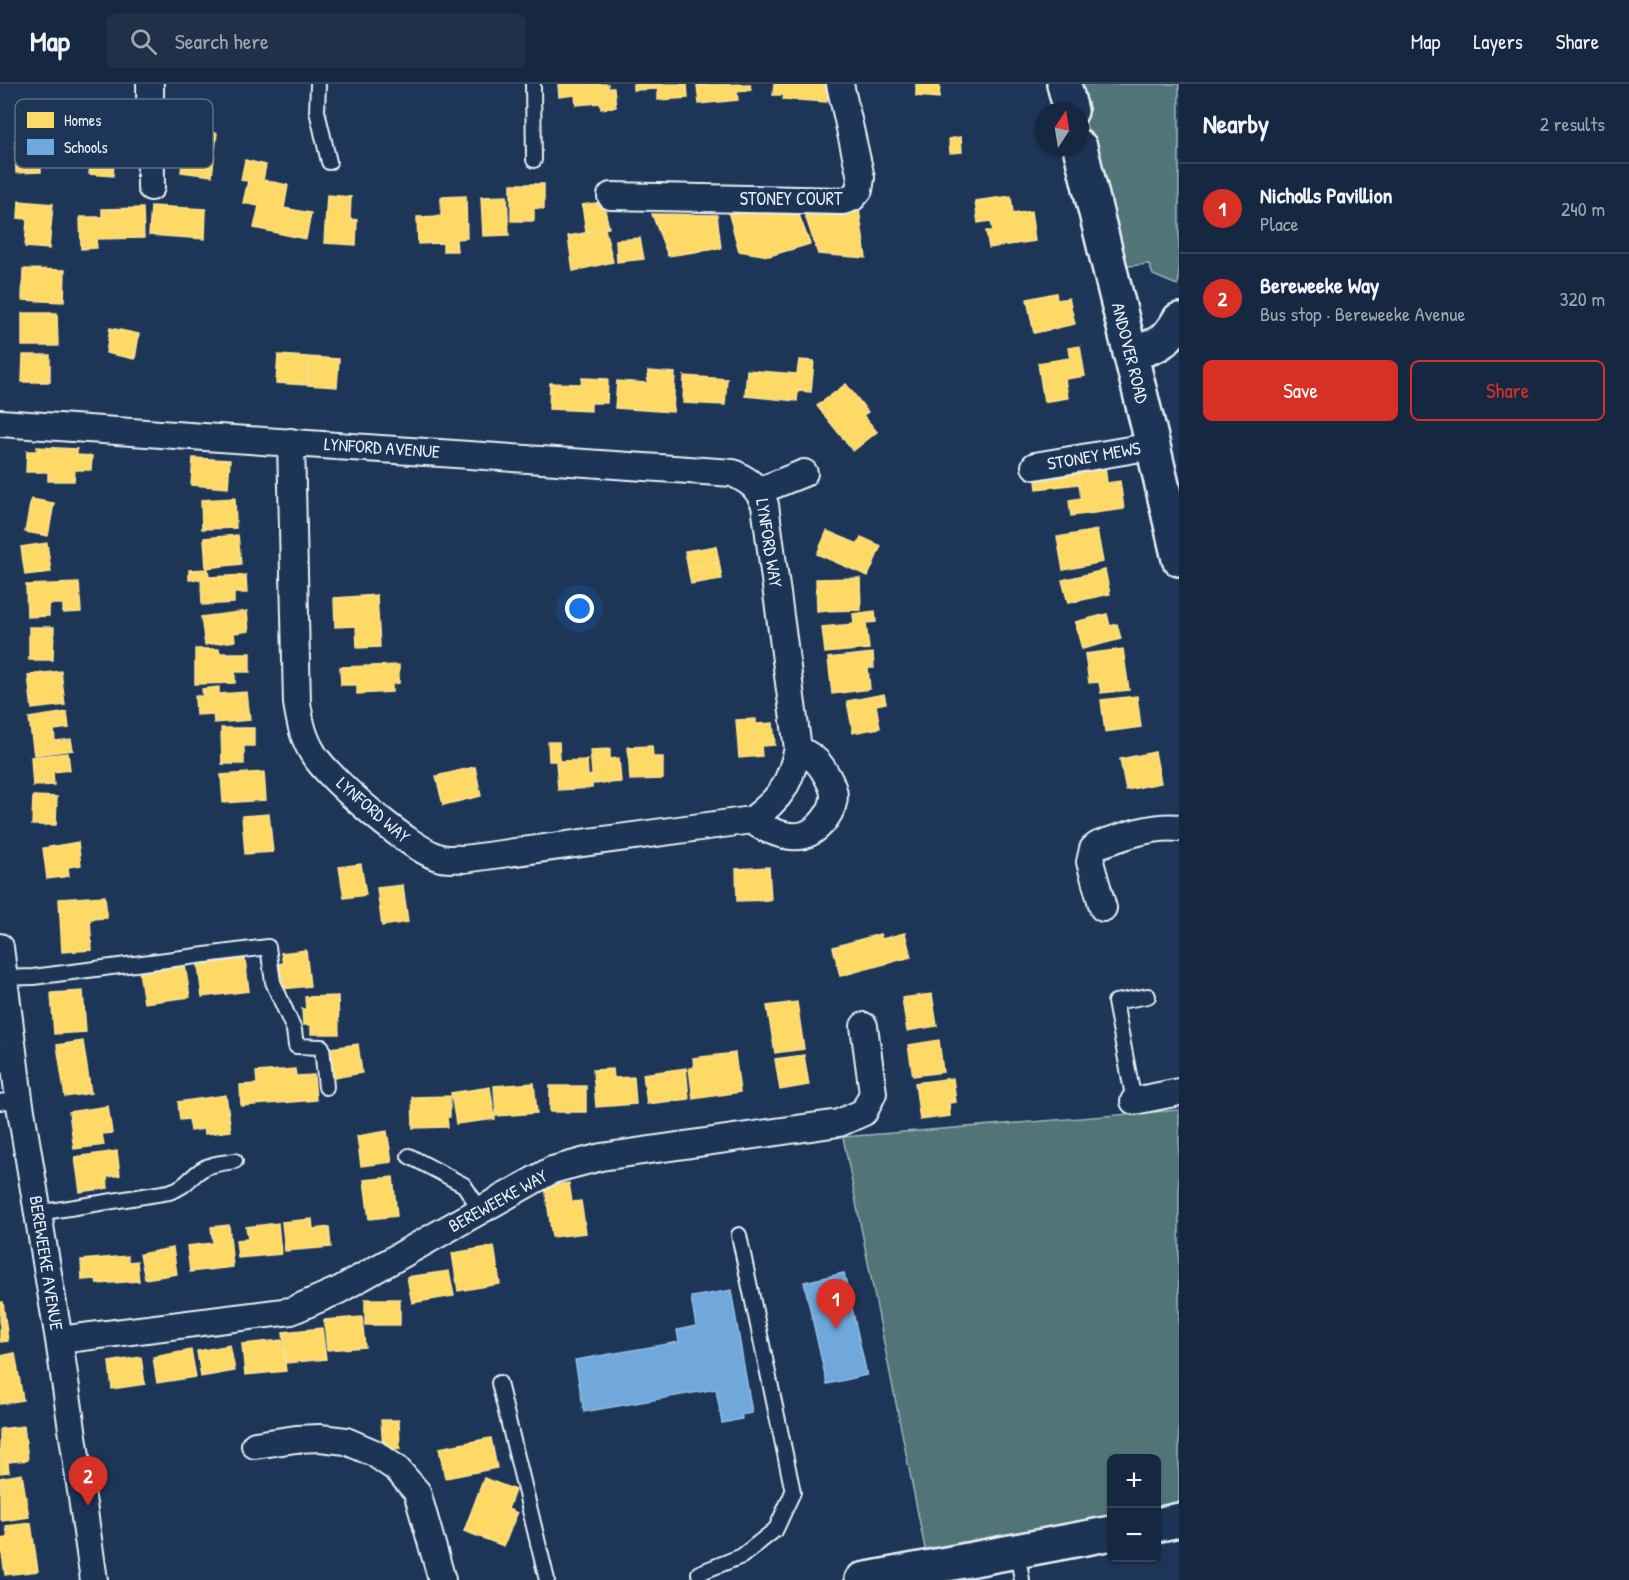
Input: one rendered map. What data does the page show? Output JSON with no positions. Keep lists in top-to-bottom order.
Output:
{
  "streets": {
    "main road": ["ANDOVER ROAD"],
    "street": [
      "STONEY COURT",
      "LYNFORD AVENUE",
      "STONEY MEWS",
      "LYNFORD WAY",
      "BEREWEEKE WAY",
      "BEREWEEKE AVENUE"
    ]
  },
  "crossings": [
    ["ANDOVER ROAD", "STONEY MEWS"],
    ["LYNFORD AVENUE", "LYNFORD WAY"],
    ["BEREWEEKE WAY", "BEREWEEKE AVENUE"]
  ],
  "legend": ["Homes", "Schools"],
  "north": "top",
  "page": {
    "header": "Map",
    "search": "Search here",
    "nav": ["Map", "Layers", "Share"],
    "heading": ["Nearby", "2 results"],
    "list": [
      {
        "mark": "1",
        "name": "Nicholls Pavillion",
        "note": "Place",
        "value": "240 m"
      },
      {
        "mark": "2",
        "name": "Bereweeke Way",
        "note": "Bus stop · Bereweeke Avenue",
        "value": "320 m"
      }
    ],
    "buttons": ["Save", "Share"],
    "pins": ["1", "2"],
    "map_buttons": ["+", "−"]
  }
}
